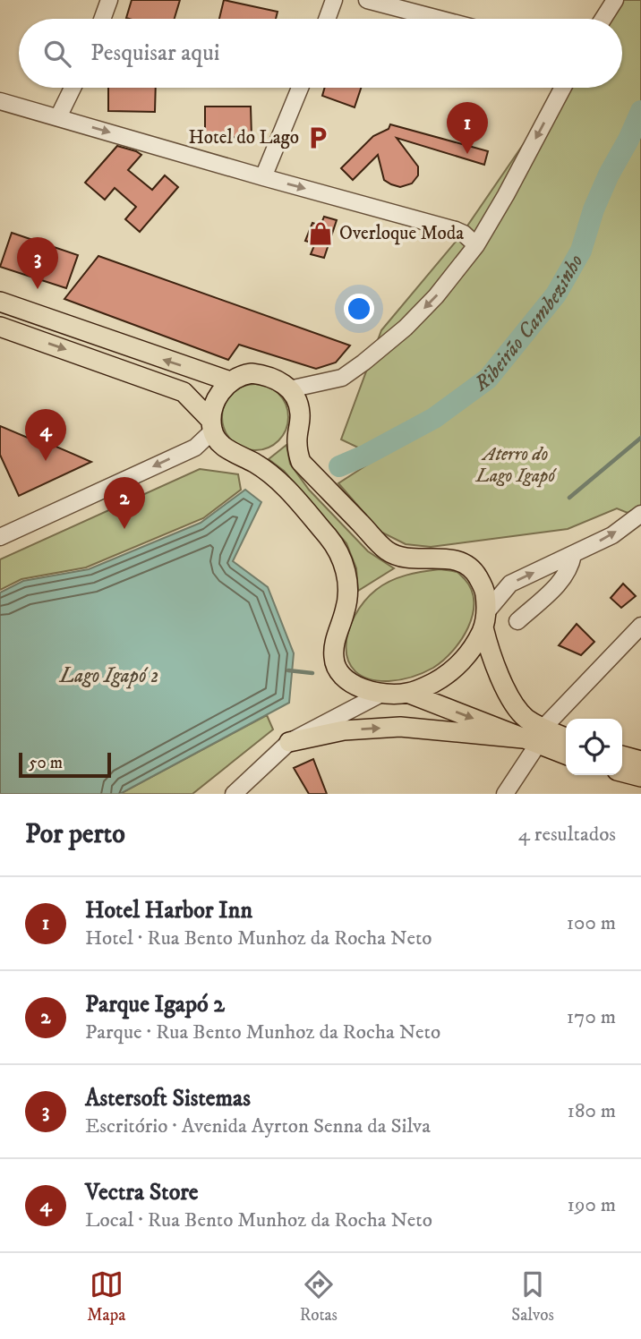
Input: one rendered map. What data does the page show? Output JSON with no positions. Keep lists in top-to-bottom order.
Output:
{
  "water": ["Ribeirão Cambezinho", "Lago Igapó 2"],
  "parks": ["Aterro do Lago Igapó"],
  "places": {
    "parking": ["Hotel do Lago"],
    "shop": ["Overloque Moda"]
  },
  "scale_bar": "50 m",
  "page": {
    "search": "Pesquisar aqui",
    "pins": [
      "1",
      "3",
      "4",
      "2"
    ],
    "scale": "50 m",
    "heading": ["Por perto", "4 resultados"],
    "list": [
      {
        "mark": "1",
        "name": "Hotel Harbor Inn",
        "note": "Hotel · Rua Bento Munhoz da Rocha Neto",
        "value": "100 m"
      },
      {
        "mark": "2",
        "name": "Parque Igapó 2",
        "note": "Parque · Rua Bento Munhoz da Rocha Neto",
        "value": "170 m"
      },
      {
        "mark": "3",
        "name": "Astersoft Sistemas",
        "note": "Escritório · Avenida Ayrton Senna da Silva",
        "value": "180 m"
      },
      {
        "mark": "4",
        "name": "Vectra Store",
        "note": "Local · Rua Bento Munhoz da Rocha Neto",
        "value": "190 m"
      }
    ],
    "nav": ["Mapa", "Rotas", "Salvos"]
  }
}
